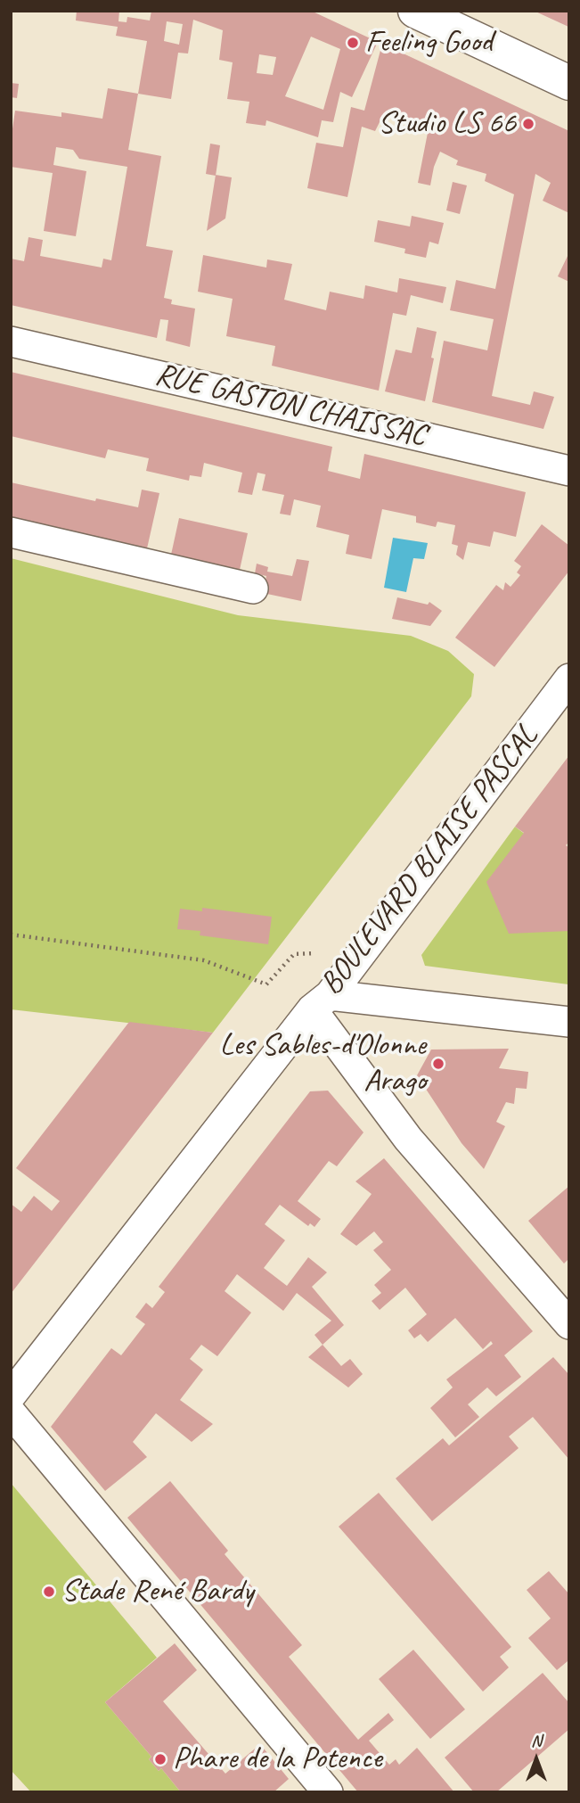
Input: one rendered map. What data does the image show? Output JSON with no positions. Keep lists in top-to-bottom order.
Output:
{
  "streets": {
    "street": ["RUE GASTON CHAISSAC", "BOULEVARD BLAISE PASCAL"]
  },
  "places": [
    "Feeling Good",
    "Studio LS 66",
    "Les Sables-d'Olonne Arago",
    "Stade René Bardy",
    "Phare de la Potence"
  ],
  "north": "top"
}
